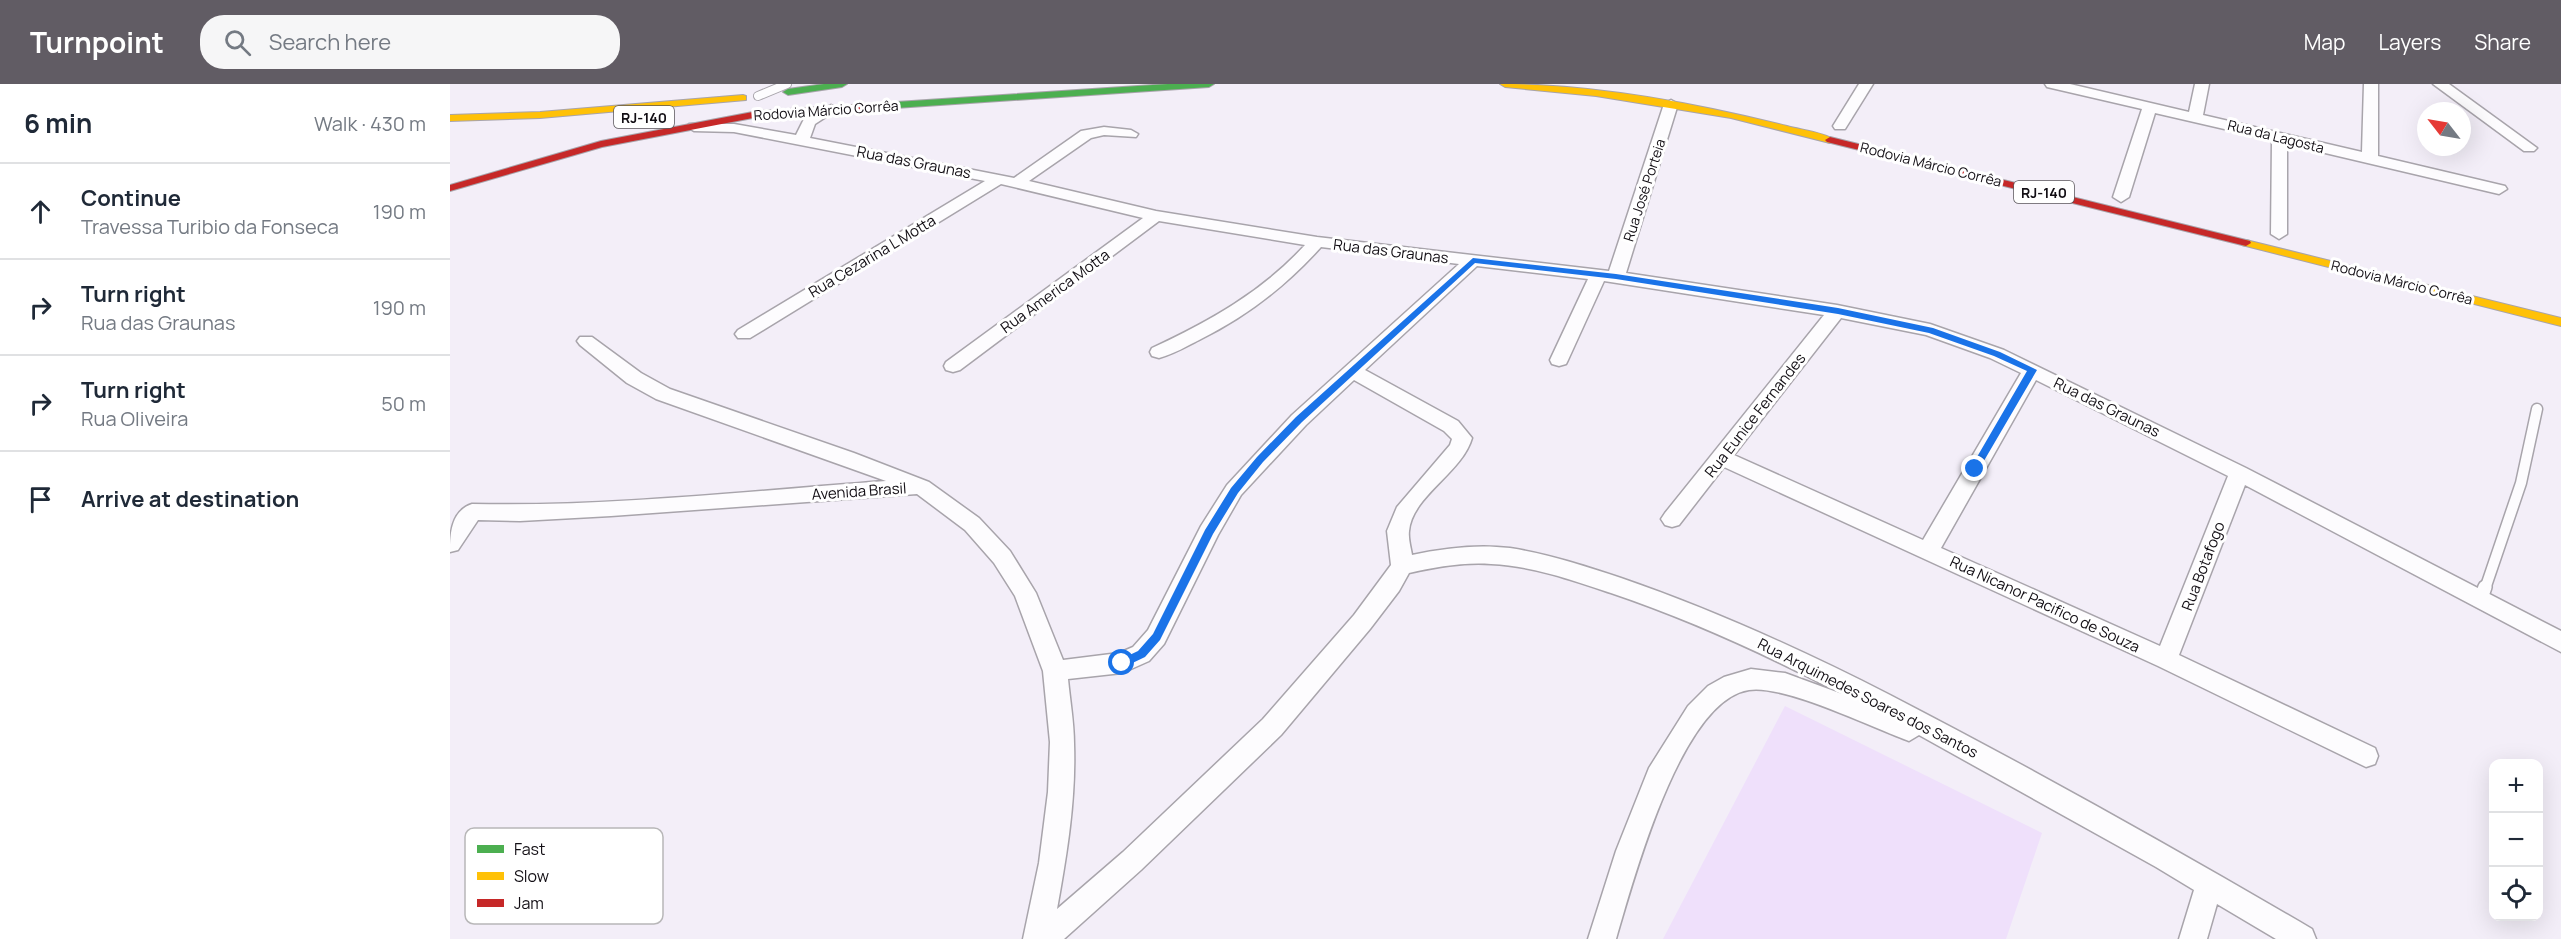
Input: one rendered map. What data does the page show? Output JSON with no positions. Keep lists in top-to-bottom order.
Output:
{
  "streets": {
    "main road": ["Rodovia Márcio Corrêa", "RJ-140"],
    "street": [
      "Rua da Lagosta",
      "Rua das Graunas",
      "Rua José Porteia",
      "Rua Cezarina L Motta",
      "Rua America Motta",
      "Rua Eunice Fernandes",
      "Avenida Brasil",
      "Rua Botafogo",
      "Rua Nicanor Pacifico de Souza",
      "Rua Arquimedes Soares dos Santos"
    ]
  },
  "crossings": [
    ["Rodovia Márcio Corrêa", "Rua das Graunas"],
    ["Rodovia Márcio Corrêa", "Rua José Porteia"],
    ["Rua das Graunas", "Rua José Porteia"],
    ["Rua das Graunas", "Rua Cezarina L Motta"],
    ["Rua das Graunas", "Rua America Motta"],
    ["Rua das Graunas", "Rua Eunice Fernandes"],
    ["Rua das Graunas", "Rua Botafogo"],
    ["Rua Eunice Fernandes", "Rua Nicanor Pacifico de Souza"],
    ["Rua Botafogo", "Rua Nicanor Pacifico de Souza"]
  ],
  "legend": ["Fast", "Slow", "Jam"],
  "north": "top left",
  "page": {
    "header": "Turnpoint",
    "search": "Search here",
    "nav": ["Map", "Layers", "Share"],
    "heading": ["6 min", "Walk · 430 m"],
    "list": [
      ["Continue", "Travessa Turibio da Fonseca", "190 m"],
      ["Turn right", "Rua das Graunas", "190 m"],
      ["Turn right", "Rua Oliveira", "50 m"],
      "Arrive at destination"
    ],
    "map_buttons": ["+", "−"]
  }
}
